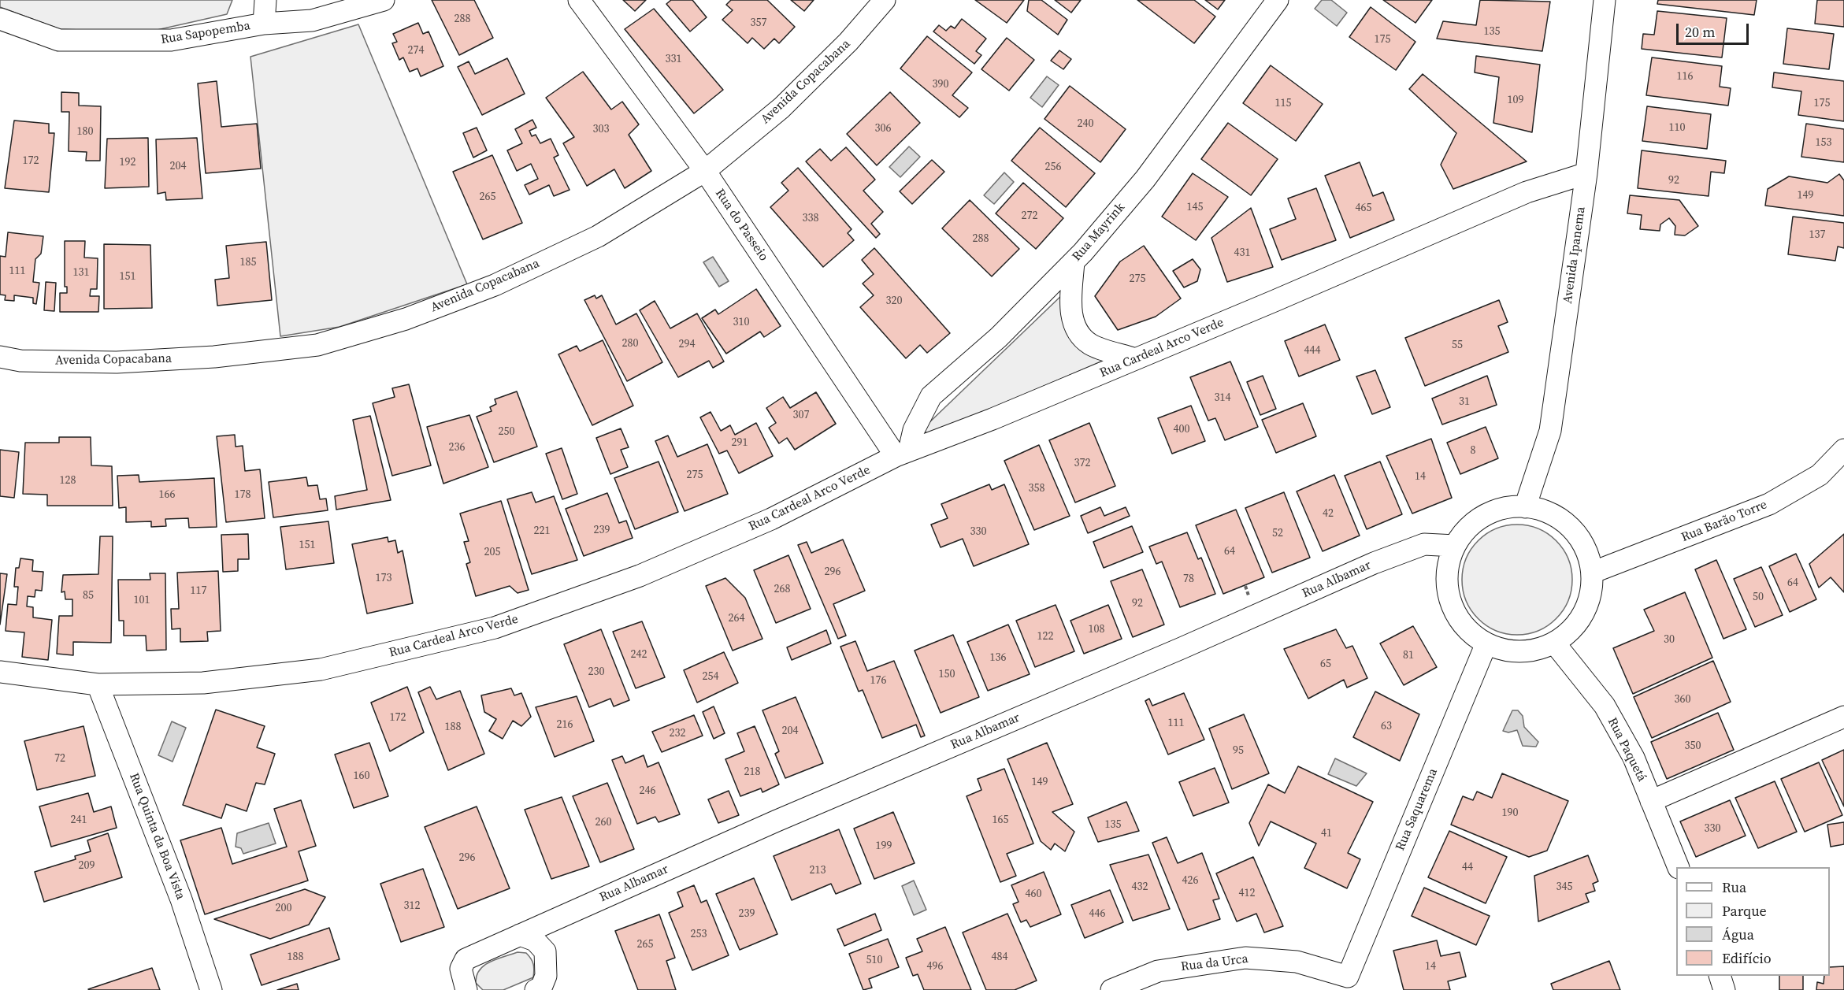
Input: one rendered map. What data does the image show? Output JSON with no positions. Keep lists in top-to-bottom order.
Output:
{
  "streets": {
    "street": [
      "Rua Sapopemba",
      "Avenida Copacabana",
      "Rua do Passeio",
      "Rua Mayrink",
      "Avenida Ipanema",
      "Rua Cardeal Arco Verde",
      "Rua Barão Torre",
      "Rua Albamar",
      "Rua Paquetá",
      "Rua Saquarema",
      "Rua Quinta da Boa Vista",
      "Rua da Urca"
    ]
  },
  "crossings": [
    ["Avenida Copacabana", "Rua do Passeio"],
    ["Rua do Passeio", "Rua Mayrink"],
    ["Rua do Passeio", "Rua Cardeal Arco Verde"],
    ["Rua Mayrink", "Rua Cardeal Arco Verde"],
    ["Avenida Ipanema", "Rua Cardeal Arco Verde"],
    ["Avenida Ipanema", "Rua Barão Torre"],
    ["Avenida Ipanema", "Rua Albamar"],
    ["Avenida Ipanema", "Rua Paquetá"],
    ["Avenida Ipanema", "Rua Saquarema"],
    ["Rua Cardeal Arco Verde", "Rua Quinta da Boa Vista"],
    ["Rua Barão Torre", "Rua Albamar"],
    ["Rua Barão Torre", "Rua Paquetá"],
    ["Rua Barão Torre", "Rua Saquarema"],
    ["Rua Albamar", "Rua Paquetá"],
    ["Rua Albamar", "Rua Saquarema"],
    ["Rua Paquetá", "Rua Saquarema"],
    ["Rua Saquarema", "Rua da Urca"]
  ],
  "house_numbers": [
    "288",
    "357",
    "135",
    "175",
    "274",
    "331",
    "116",
    "390",
    "109",
    "115",
    "175",
    "240",
    "110",
    "306",
    "303",
    "180",
    "153",
    "172",
    "192",
    "204",
    "256",
    "92",
    "149",
    "265",
    "145",
    "465",
    "272",
    "338",
    "137",
    "288",
    "431",
    "185",
    "111",
    "131",
    "151",
    "275",
    "320",
    "310",
    "280",
    "294",
    "55",
    "444",
    "314",
    "31",
    "307",
    "400",
    "250",
    "291",
    "236",
    "8",
    "372",
    "275",
    "14",
    "128",
    "358",
    "166",
    "178",
    "42",
    "239",
    "221",
    "330",
    "52",
    "151",
    "64",
    "205",
    "296",
    "173",
    "78",
    "64",
    "268",
    "117",
    "85",
    "50",
    "101",
    "92",
    "264",
    "108",
    "122",
    "30",
    "242",
    "81",
    "136",
    "65",
    "230",
    "150",
    "254",
    "176",
    "360",
    "172",
    "111",
    "216",
    "63",
    "188",
    "204",
    "232",
    "350",
    "95",
    "72",
    "218",
    "160",
    "149",
    "246",
    "190",
    "241",
    "165",
    "260",
    "135",
    "330",
    "41",
    "199",
    "296",
    "209",
    "44",
    "213",
    "426",
    "432",
    "345",
    "412",
    "460",
    "312",
    "200",
    "239",
    "446",
    "253",
    "265",
    "188",
    "484",
    "510",
    "496",
    "14"
  ],
  "legend": [
    "Rua",
    "Parque",
    "Água",
    "Edifício"
  ],
  "scale_bar": "20 m"
}
